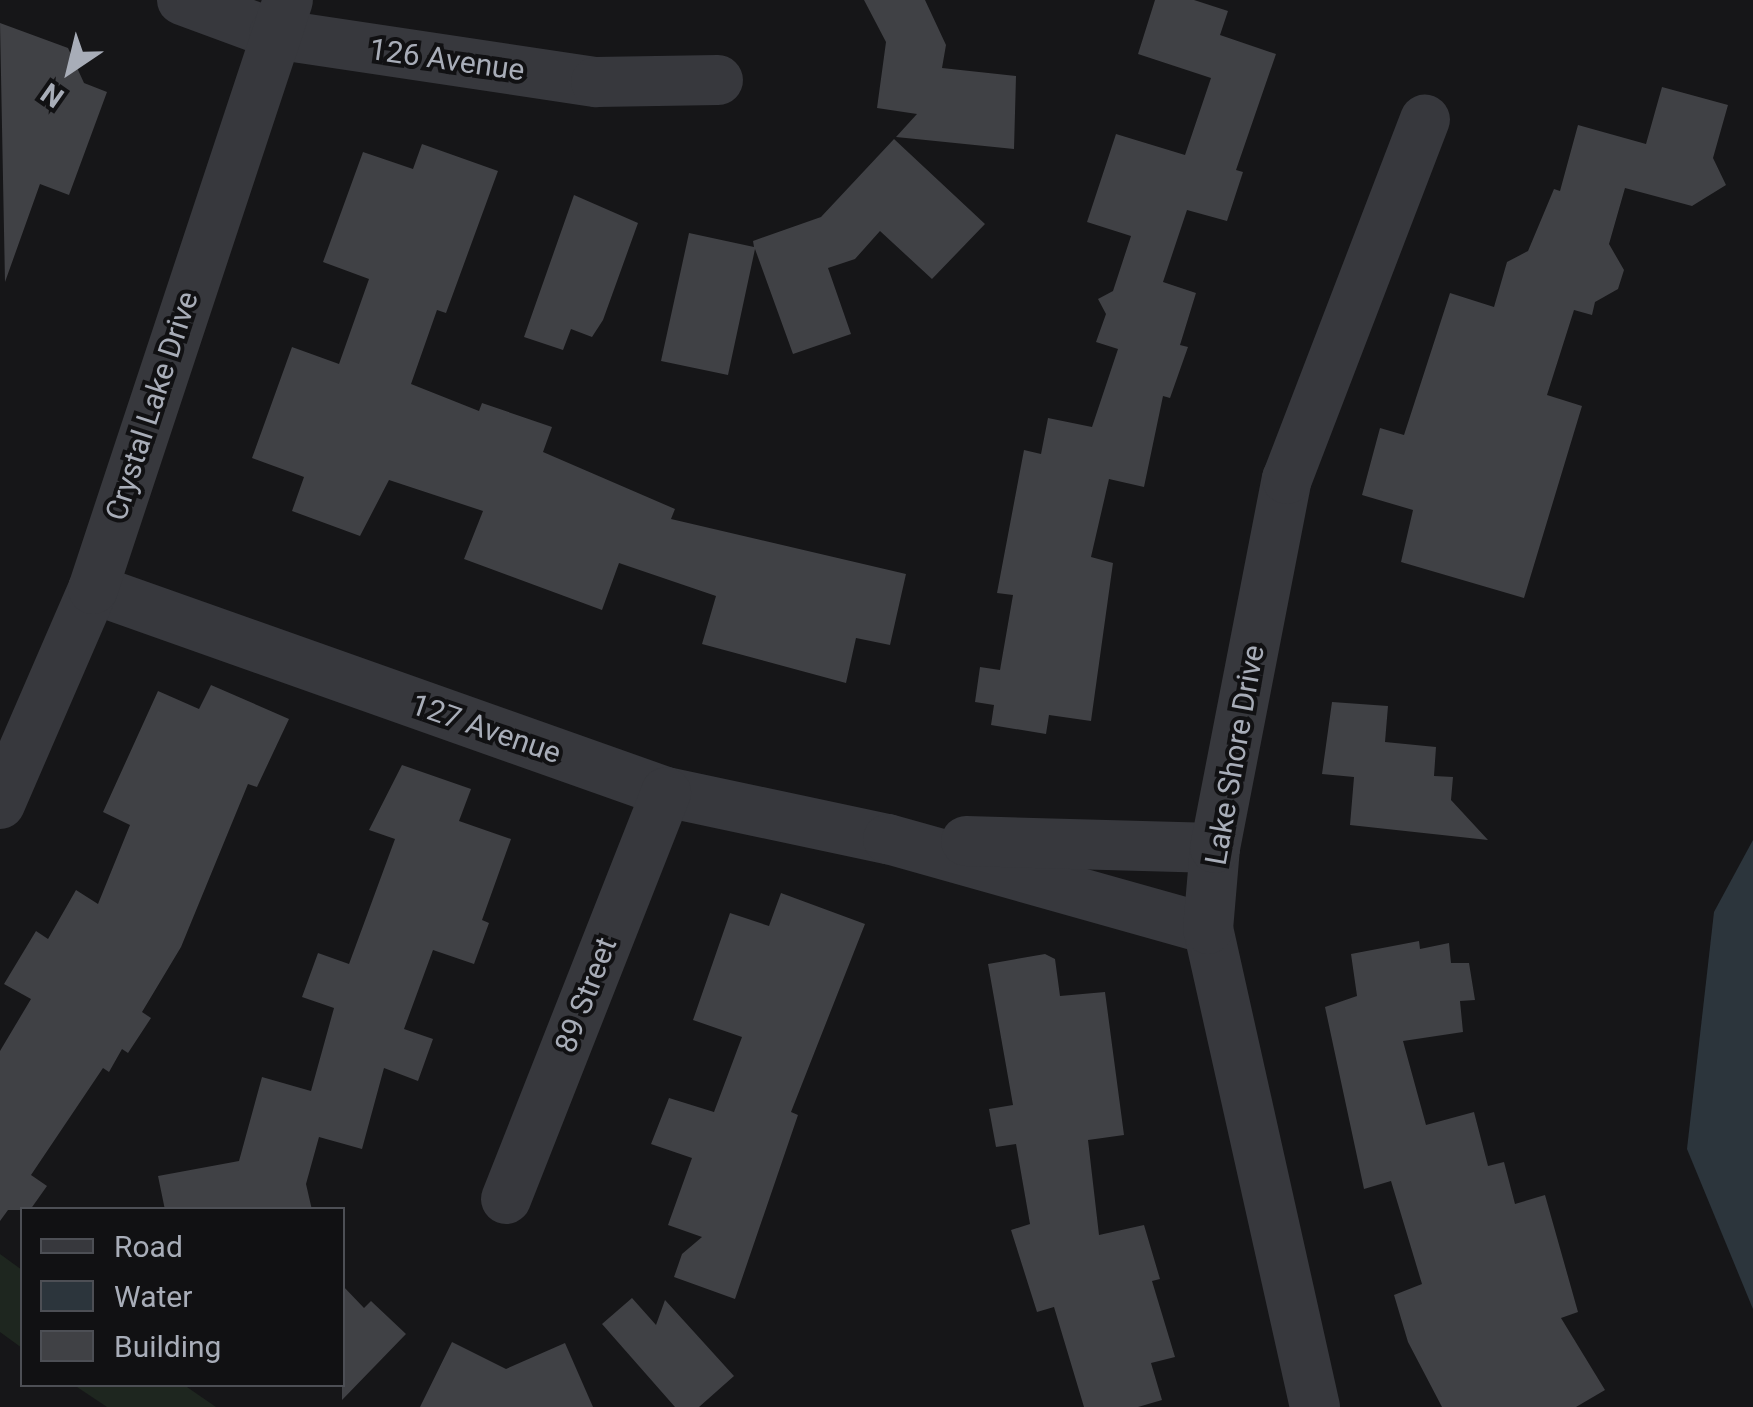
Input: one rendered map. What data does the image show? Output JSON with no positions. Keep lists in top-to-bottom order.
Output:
{
  "streets": {
    "street": [
      "126 Avenue",
      "Crystal Lake Drive",
      "127 Avenue",
      "Lake Shore Drive",
      "89 Street"
    ]
  },
  "crossings": [
    ["126 Avenue", "Crystal Lake Drive"],
    ["Crystal Lake Drive", "127 Avenue"],
    ["127 Avenue", "Lake Shore Drive"],
    ["127 Avenue", "89 Street"]
  ],
  "legend": ["Road", "Water", "Building"],
  "north": "bottom left"
}
